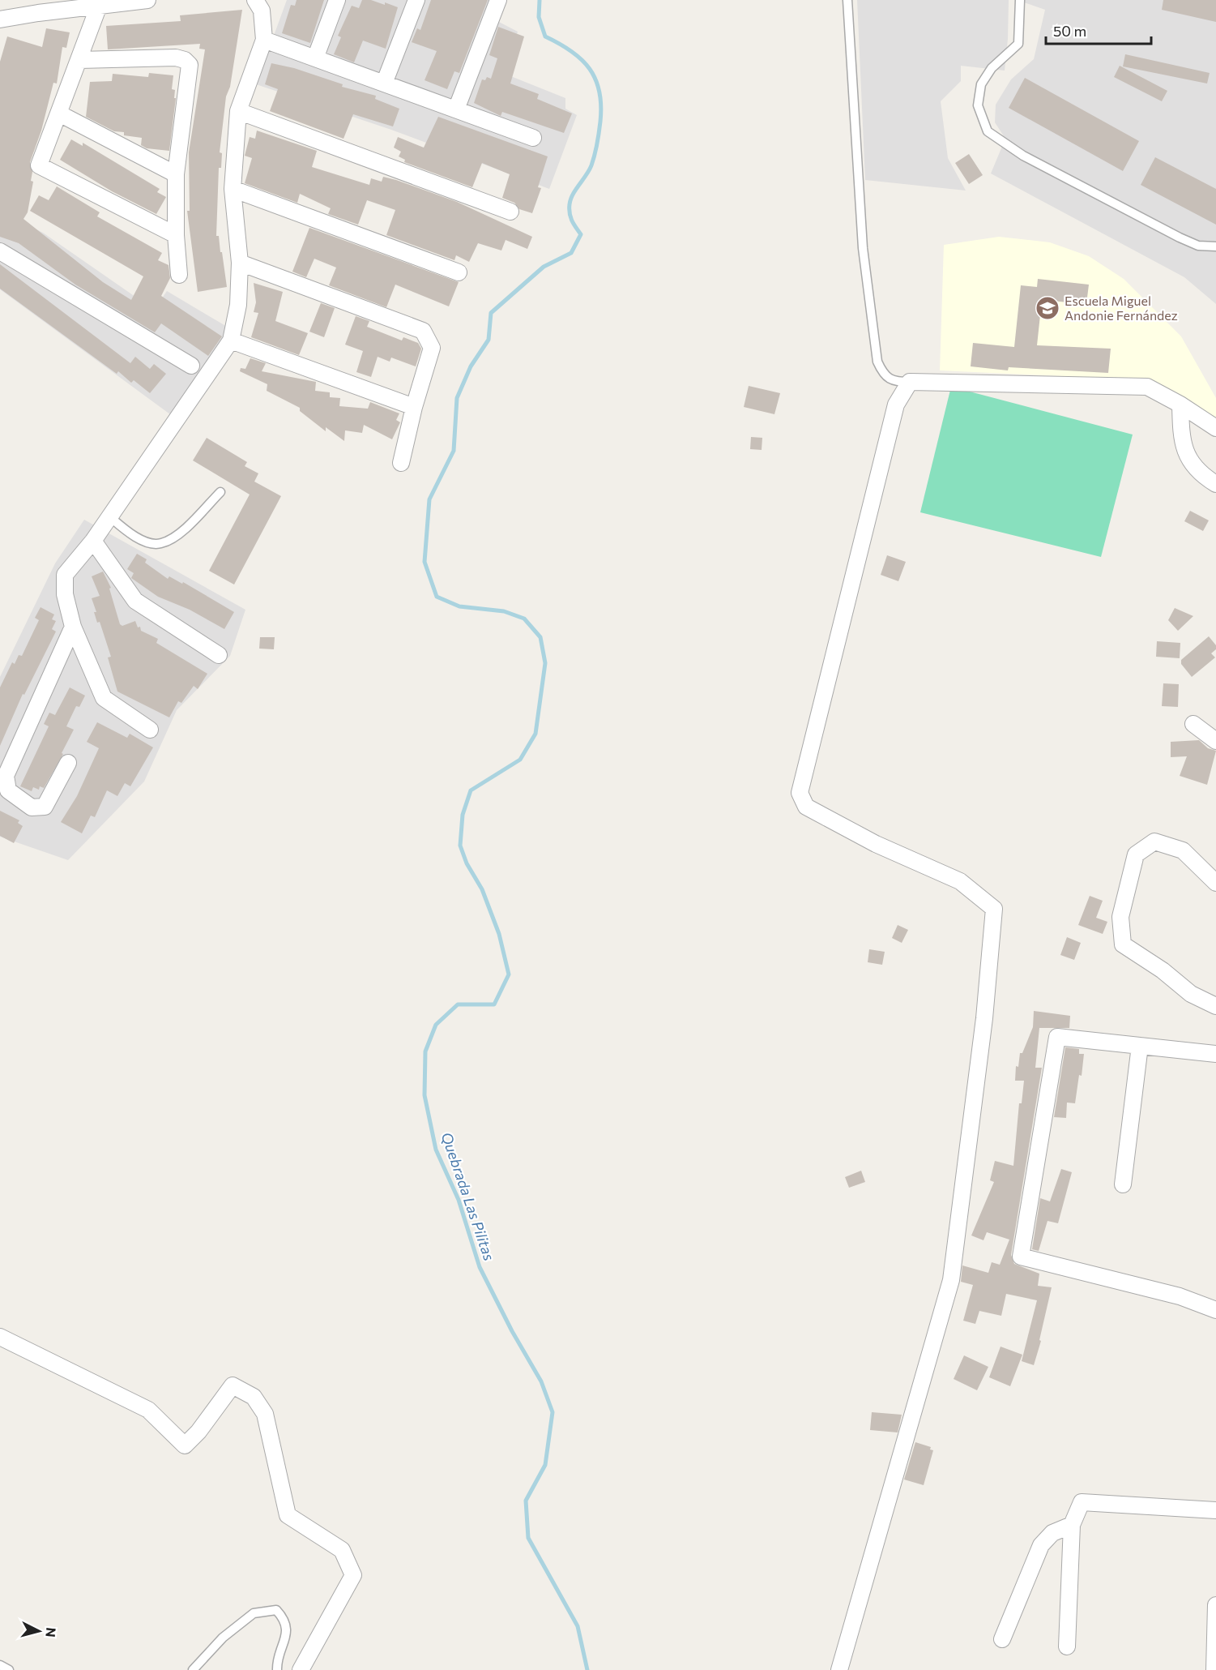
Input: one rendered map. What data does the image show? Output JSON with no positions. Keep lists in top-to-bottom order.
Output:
{
  "water": ["Quebrada Las Pilitas"],
  "places": {
    "school or university": ["Escuela Miguel Andonie Fernández"]
  },
  "scale_bar": "50 m",
  "north": "right"
}
